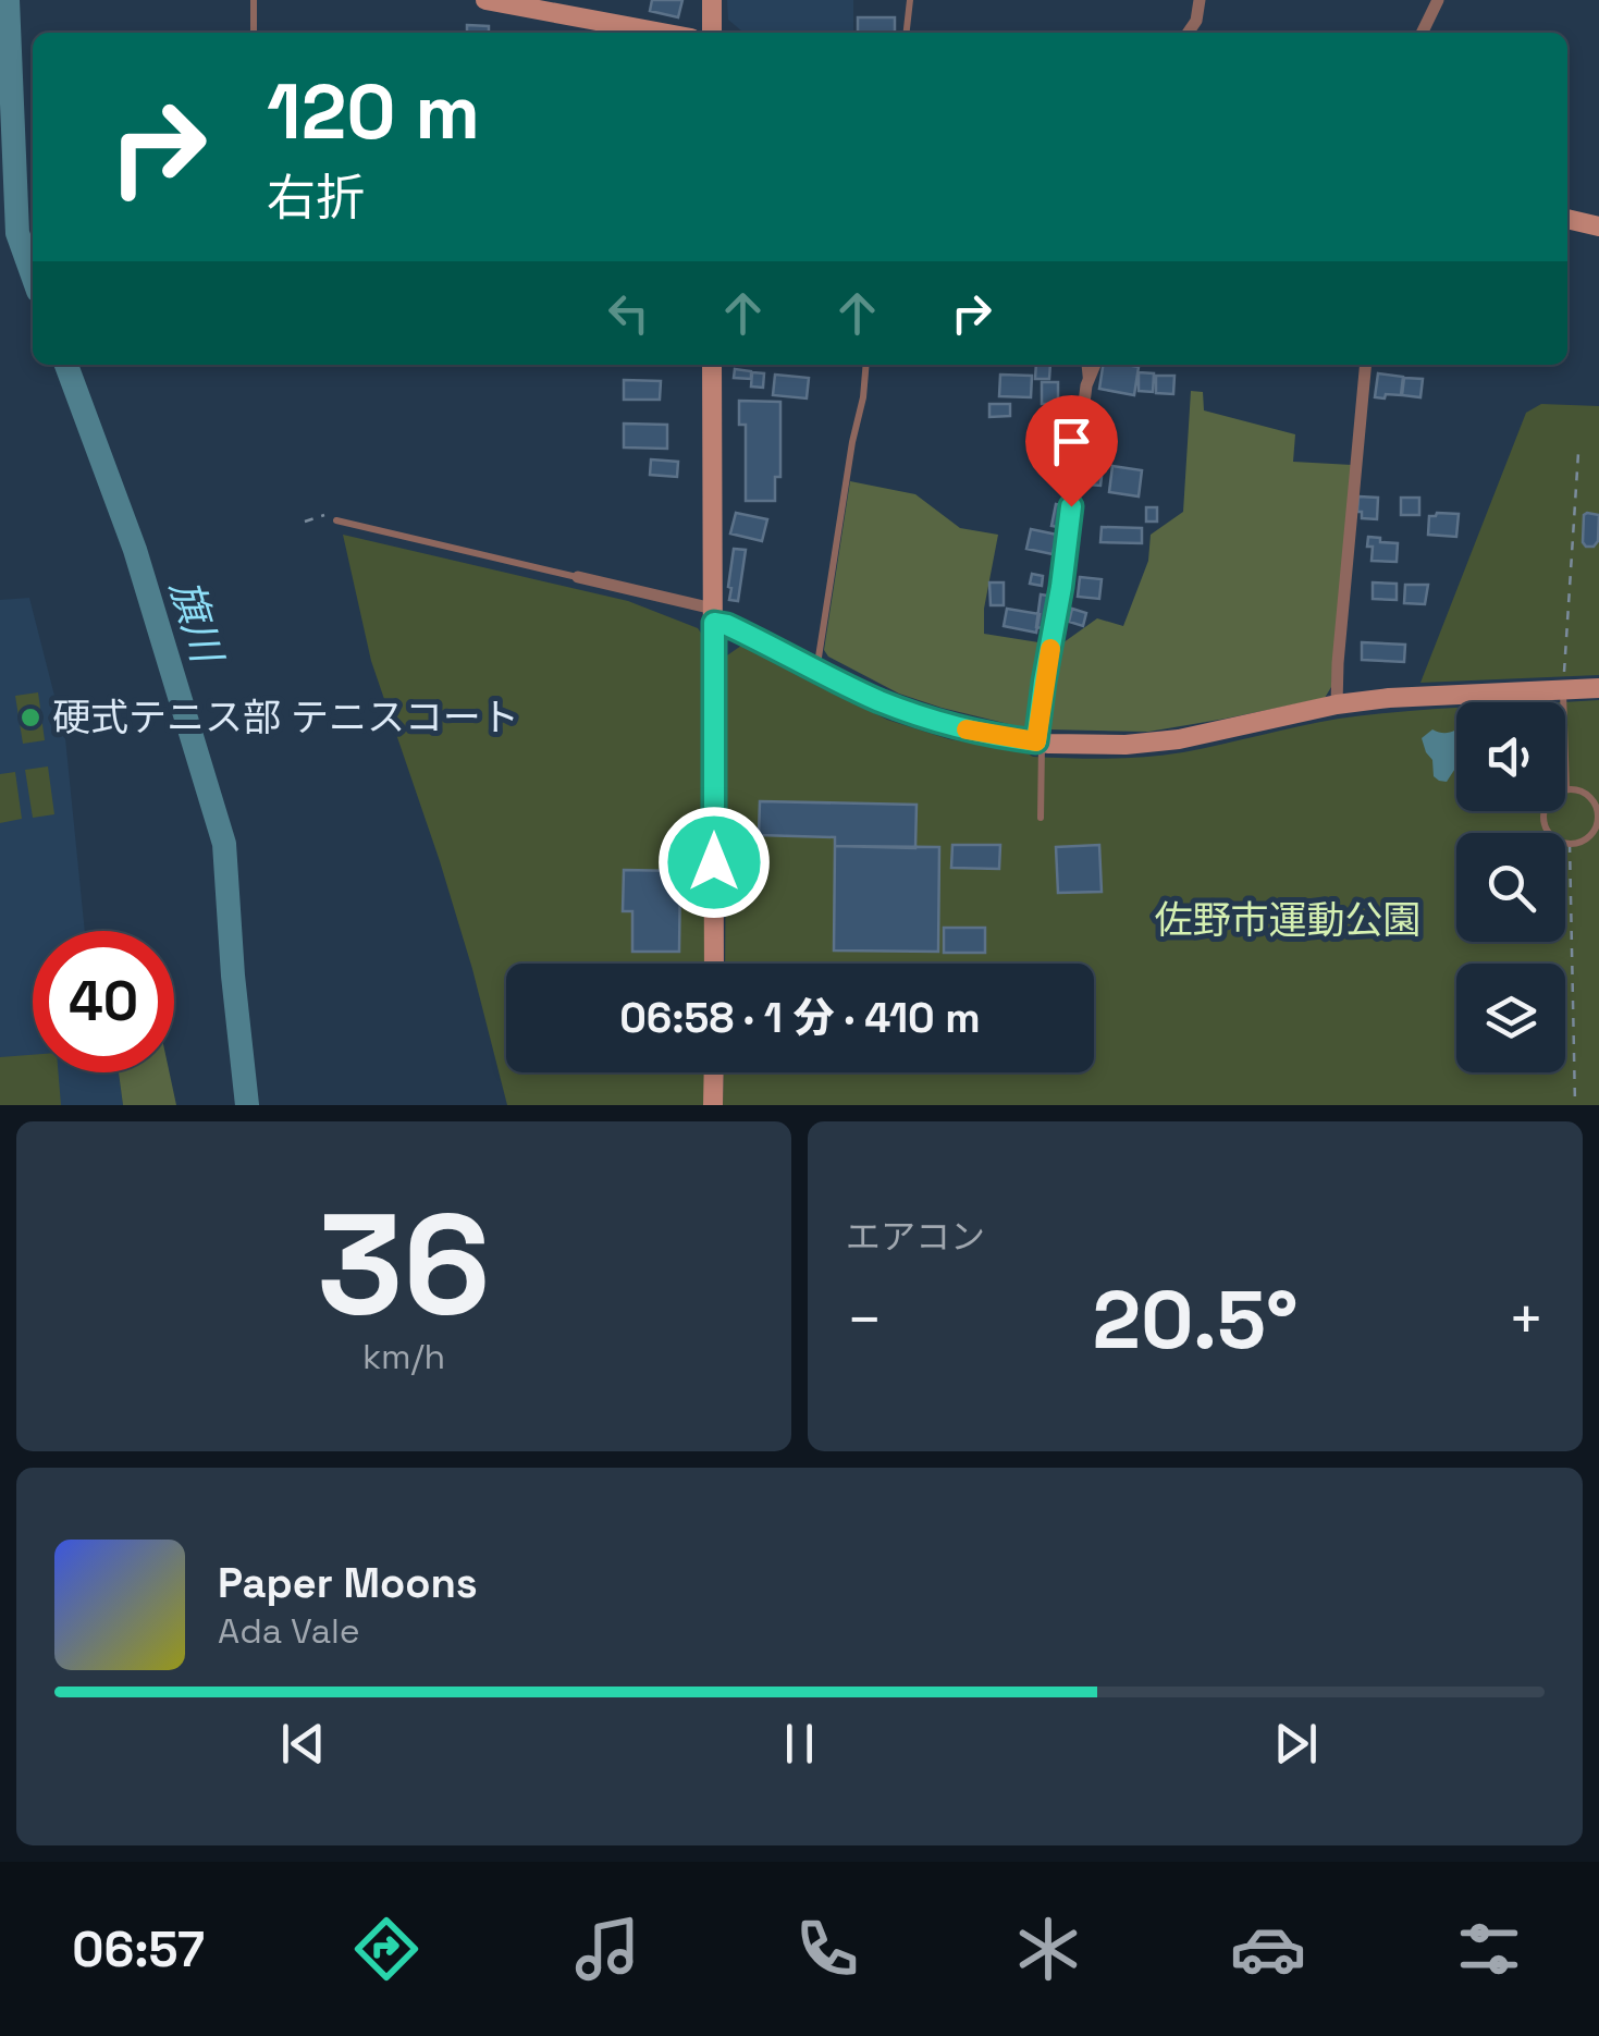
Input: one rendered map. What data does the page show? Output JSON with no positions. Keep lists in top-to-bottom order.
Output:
{
  "water": ["旗川"],
  "parks": ["佐野市運動公園"],
  "places": ["硬式テニス部 テニスコート"],
  "page": {
    "turn": ["120 m", "右折"],
    "limit": "40",
    "trip": "06:58 · 1 分 · 410 m",
    "tile": [
      ["36", "km/h"],
      "エアコン"
    ],
    "heat": ["−", "20.5°", "+"],
    "song": ["Paper Moons", "Ada Vale"],
    "tabs": "06:57"
  }
}
